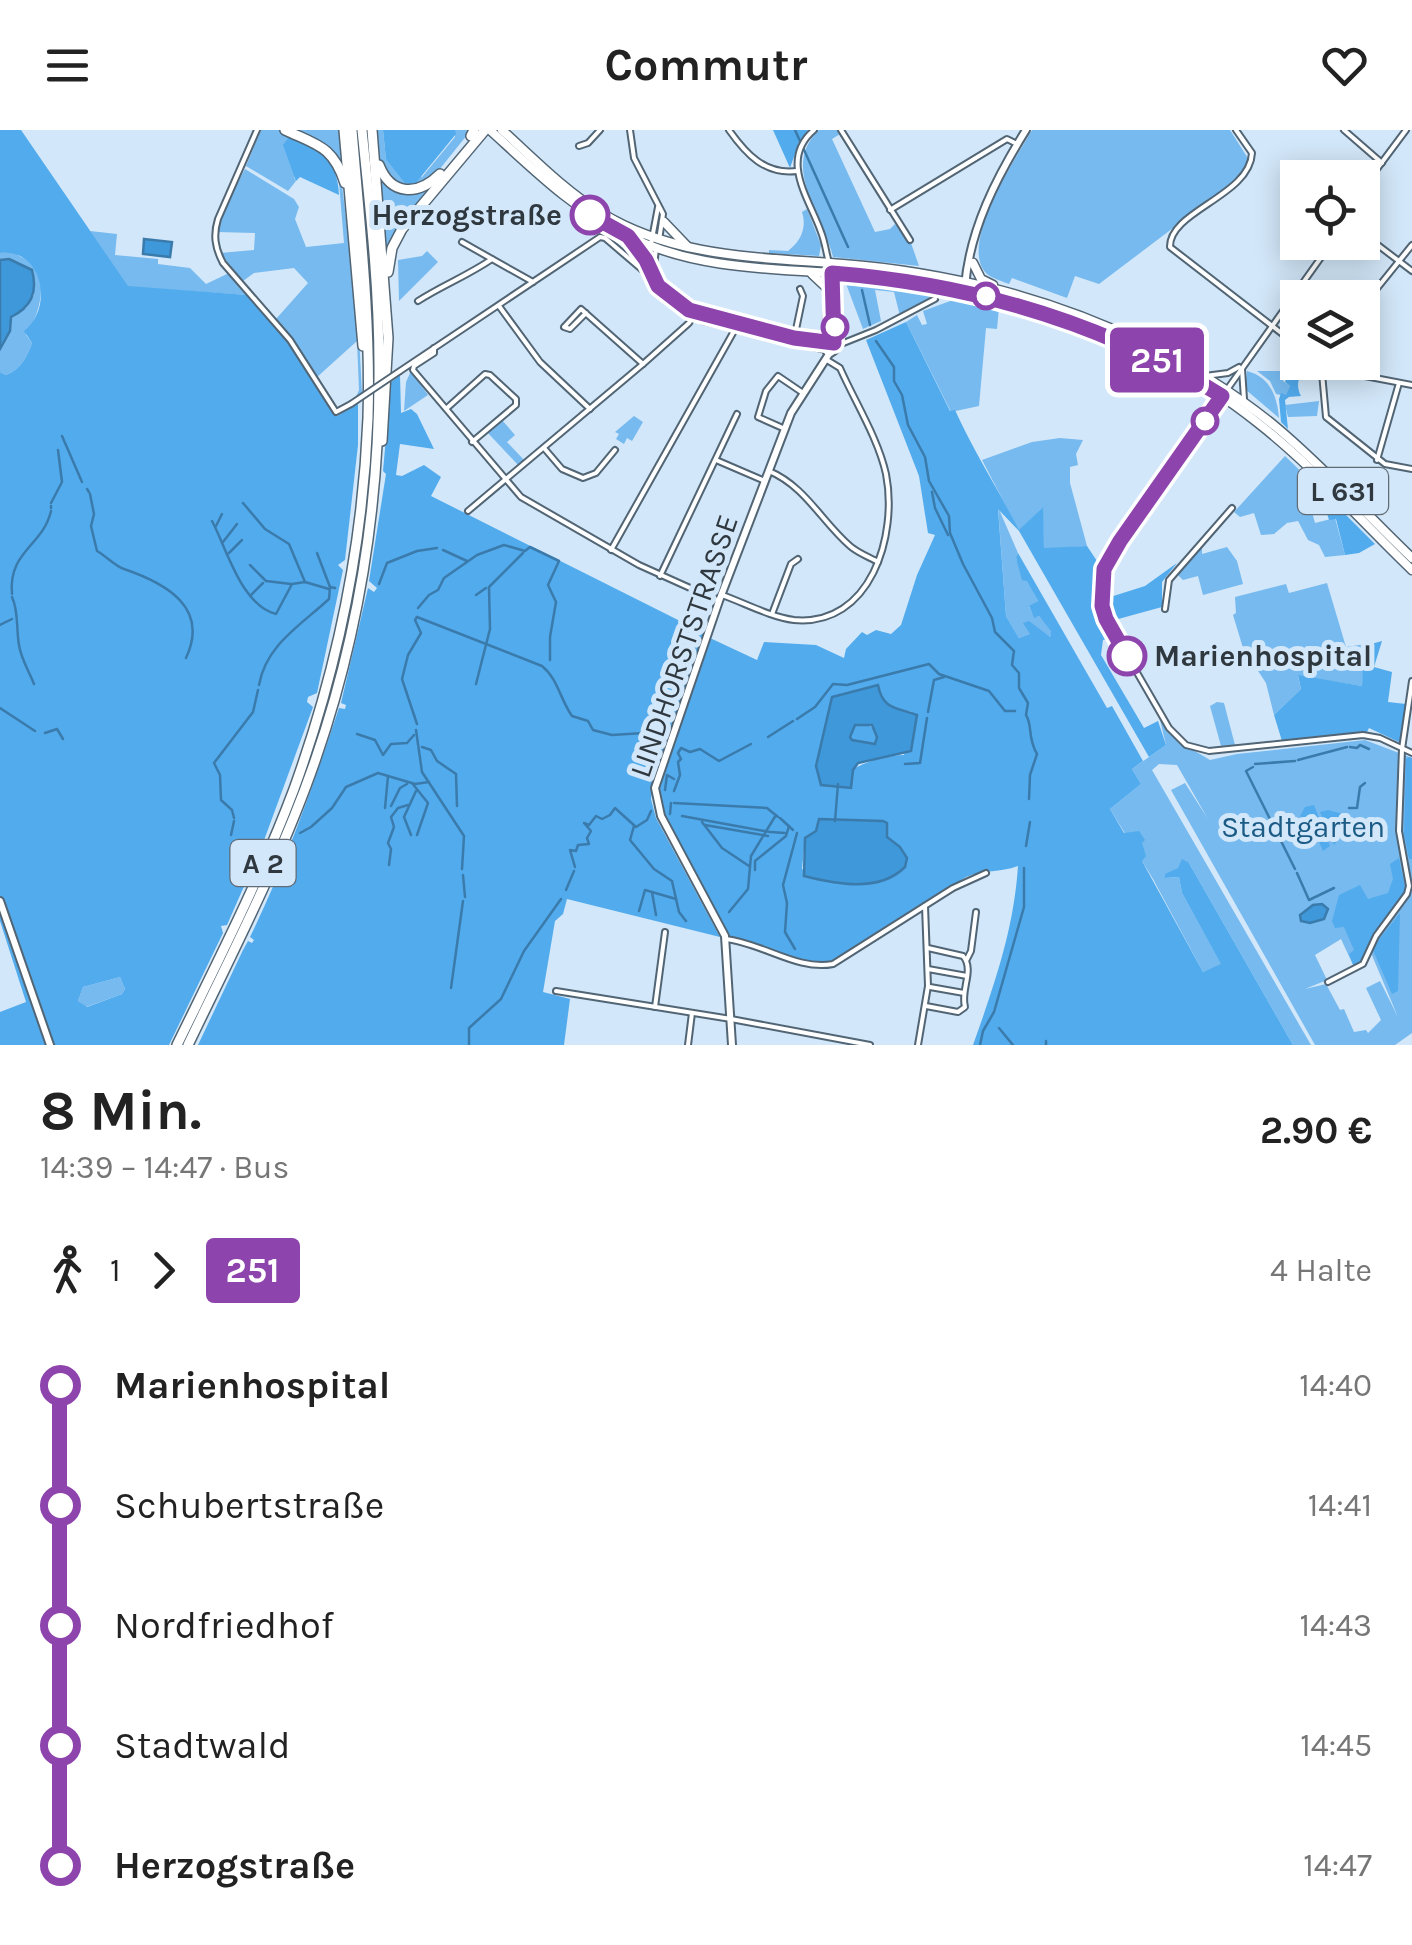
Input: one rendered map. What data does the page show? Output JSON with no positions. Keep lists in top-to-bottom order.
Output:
{
  "streets": {
    "highway": ["A 2"],
    "main road": ["L 631"],
    "street": ["LINDHORSTSTRASSE"]
  },
  "parks": ["Stadtgarten"],
  "places": ["Herzogstraße", "Marienhospital"],
  "lines": ["bus line 251"],
  "page": {
    "header": "Commutr",
    "on_map": "251",
    "heading": ["8 Min.", "14:39 – 14:47 · Bus", "2.90 €"],
    "legs": ["1", "251", "4 Halte"],
    "list": [
      {
        "name": "Marienhospital",
        "value": "14:40"
      },
      {
        "name": "Schubertstraße",
        "value": "14:41"
      },
      {
        "name": "Nordfriedhof",
        "value": "14:43"
      },
      {
        "name": "Stadtwald",
        "value": "14:45"
      },
      {
        "name": "Herzogstraße",
        "value": "14:47"
      }
    ]
  }
}
